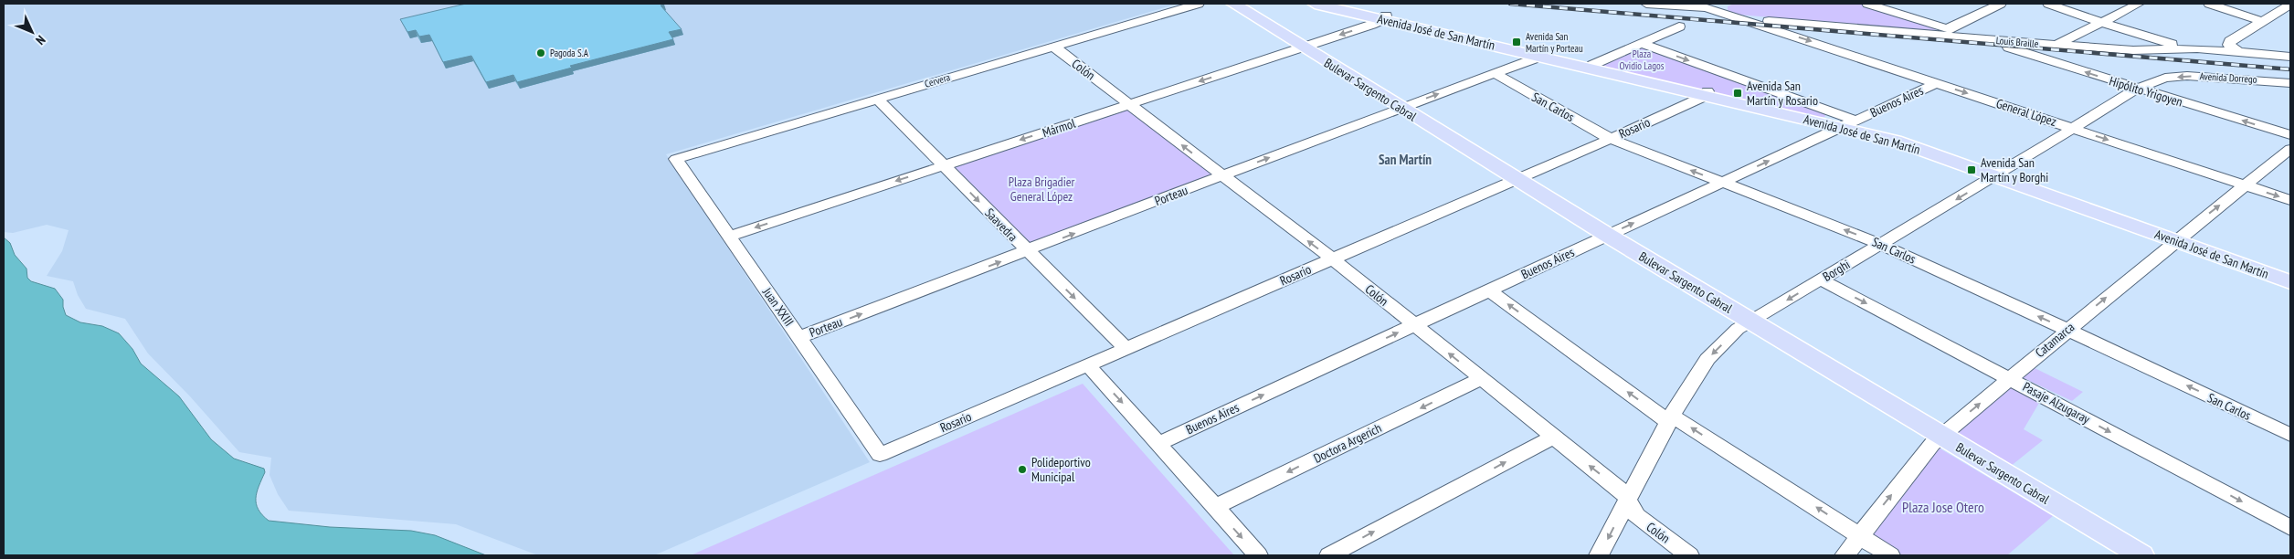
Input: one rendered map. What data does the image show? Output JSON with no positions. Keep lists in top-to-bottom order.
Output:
{
  "streets": {
    "main road": ["Avenida José de San Martín", "Bulevar Sargento Cabral"],
    "street": [
      "Louis Braille",
      "Colón",
      "Avenida Dorrego",
      "Cervera",
      "Hipólito Yrigoyen",
      "Buenos Aires",
      "San Carlos",
      "General López",
      "Mármol",
      "Rosario",
      "Porteau",
      "Saavedra",
      "Borghi",
      "Juan XXIII",
      "Catamarca",
      "Pasaje Alzugaray",
      "Doctora Argerich"
    ]
  },
  "crossings": [
    ["Avenida José de San Martín", "Buenos Aires"],
    ["Avenida José de San Martín", "Mármol"],
    ["Avenida José de San Martín", "Rosario"],
    ["Avenida José de San Martín", "Porteau"],
    ["Avenida José de San Martín", "Borghi"],
    ["Avenida José de San Martín", "Catamarca"],
    ["Louis Braille", "Hipólito Yrigoyen"],
    ["Louis Braille", "General López"],
    ["Colón", "Cervera"],
    ["Colón", "Buenos Aires"],
    ["Colón", "Mármol"],
    ["Colón", "Rosario"],
    ["Colón", "Porteau"],
    ["Colón", "Borghi"],
    ["Colón", "Doctora Argerich"],
    ["Avenida Dorrego", "Borghi"],
    ["Cervera", "Saavedra"],
    ["Cervera", "Juan XXIII"],
    ["Bulevar Sargento Cabral", "Buenos Aires"],
    ["Bulevar Sargento Cabral", "Mármol"],
    ["Bulevar Sargento Cabral", "Rosario"],
    ["Bulevar Sargento Cabral", "Porteau"],
    ["Bulevar Sargento Cabral", "Borghi"],
    ["Bulevar Sargento Cabral", "Catamarca"],
    ["Hipólito Yrigoyen", "Borghi"],
    ["Buenos Aires", "San Carlos"],
    ["Buenos Aires", "General López"],
    ["San Carlos", "Rosario"],
    ["San Carlos", "Porteau"],
    ["San Carlos", "Borghi"],
    ["San Carlos", "Catamarca"],
    ["General López", "Borghi"],
    ["General López", "Catamarca"],
    ["Mármol", "Saavedra"],
    ["Mármol", "Juan XXIII"],
    ["Rosario", "Saavedra"],
    ["Rosario", "Juan XXIII"],
    ["Porteau", "Saavedra"],
    ["Porteau", "Juan XXIII"],
    ["Borghi", "Pasaje Alzugaray"],
    ["Catamarca", "Pasaje Alzugaray"]
  ],
  "one_way": [
    "Buenos Aires",
    "San Carlos",
    "Mármol",
    "Porteau",
    "Saavedra",
    "Borghi",
    "Catamarca",
    "Pasaje Alzugaray"
  ],
  "districts": ["San Martín"],
  "parks": ["Plaza Ovidio Lagos", "Plaza Brigadier General López", "Plaza Jose Otero"],
  "places": {
    "transit": ["Avenida San Martín y Porteau", "Avenida San Martín y Rosario", "Avenida San Martín y Borghi"],
    "other": ["Pagoda S.A", "Polideportivo Municipal"]
  },
  "north": "bottom right"
}
